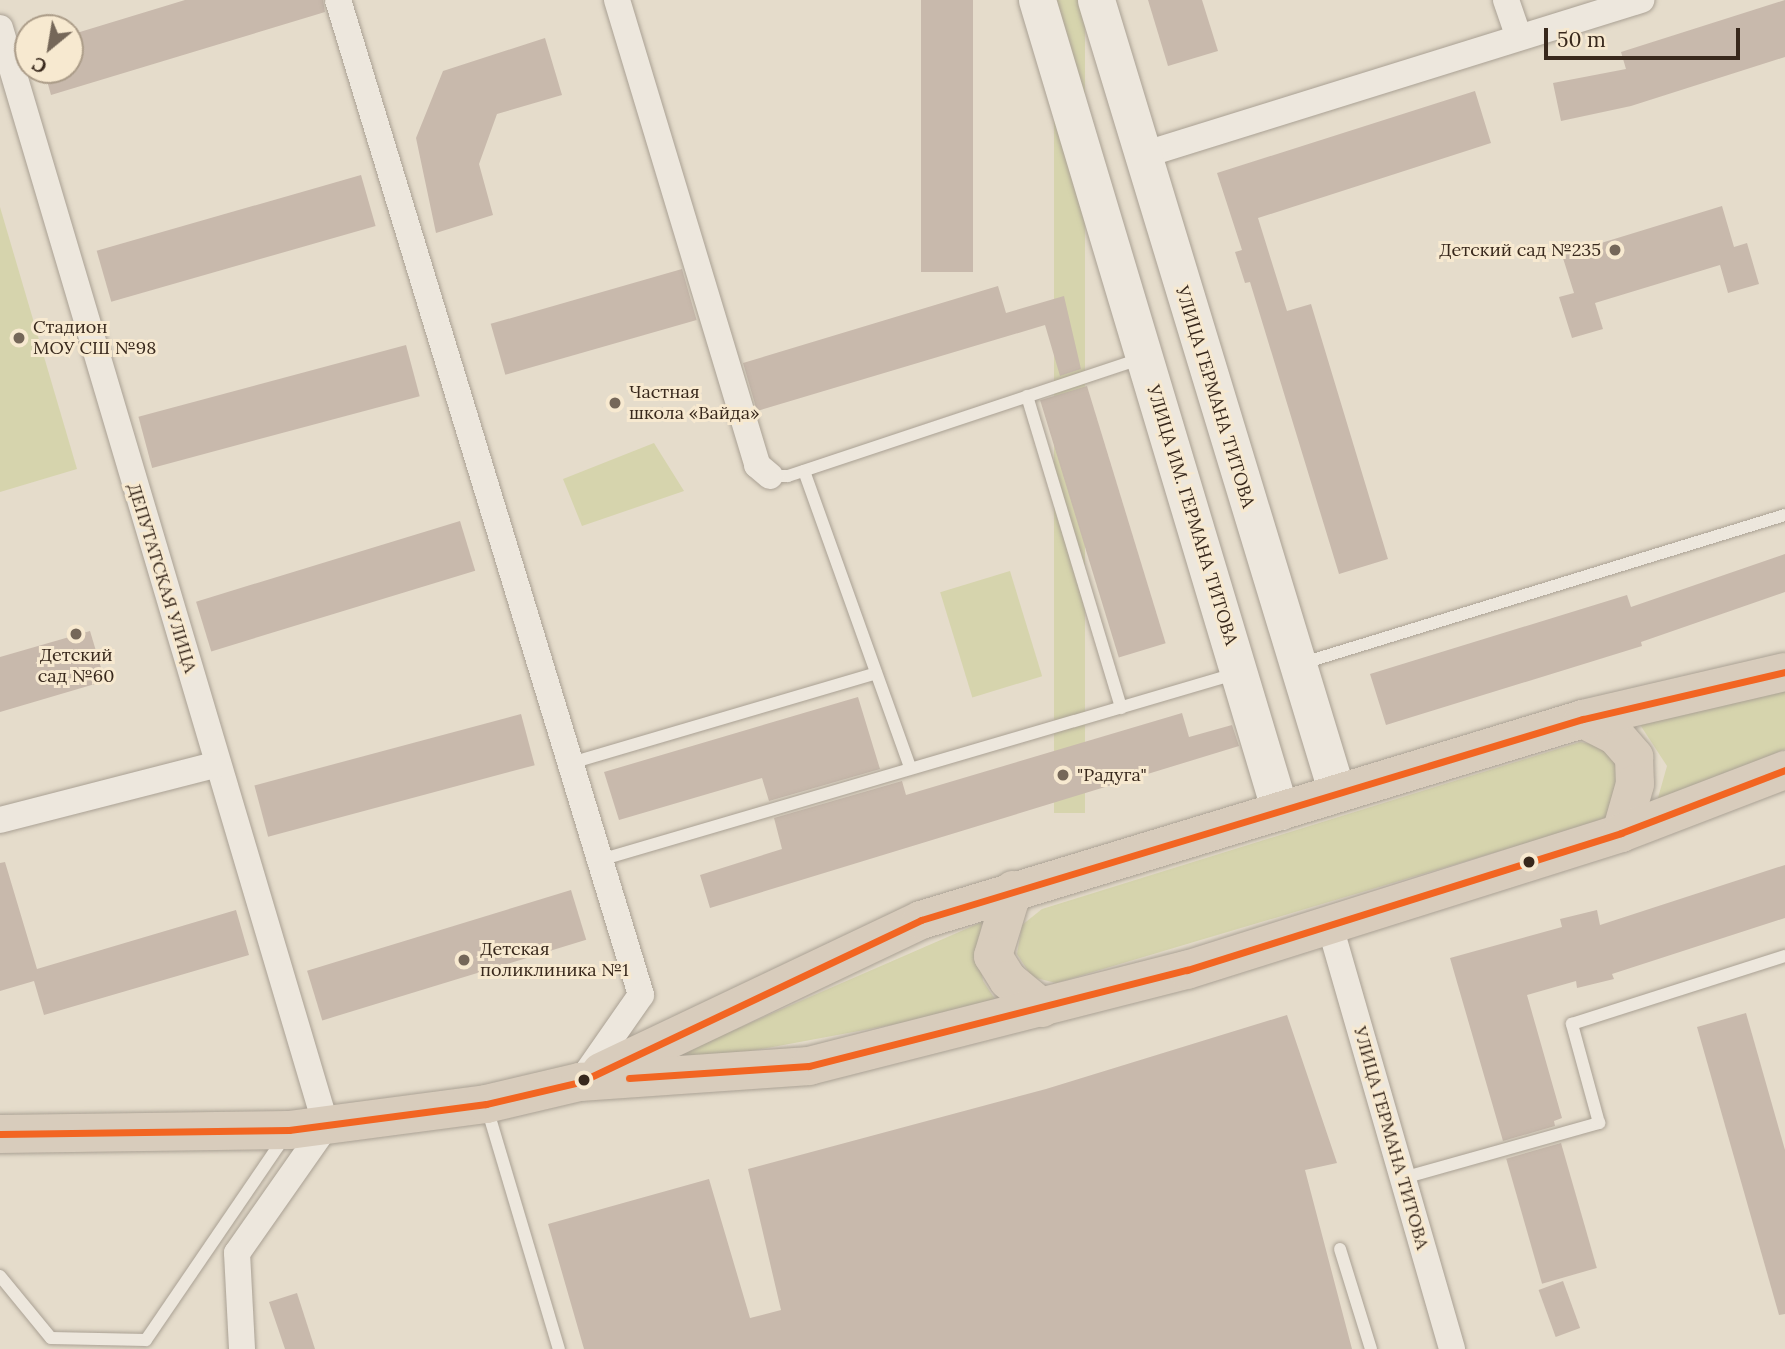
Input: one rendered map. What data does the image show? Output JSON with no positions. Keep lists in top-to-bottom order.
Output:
{
  "streets": {
    "street": ["УЛИЦА ГЕРМАНА ТИТОВА", "УЛИЦА ИМ. ГЕРМАНА ТИТОВА", "ДЕПУТАТСКАЯ УЛИЦА"]
  },
  "places": [
    "Детский сад №235",
    "Стадион МОУ СШ №98",
    "Частная школа «Вайда»",
    "Детский сад №60",
    "\"Радуга\"",
    "Детская поликлиника №1"
  ],
  "scale_bar": "50 m",
  "north": "bottom left"
}
